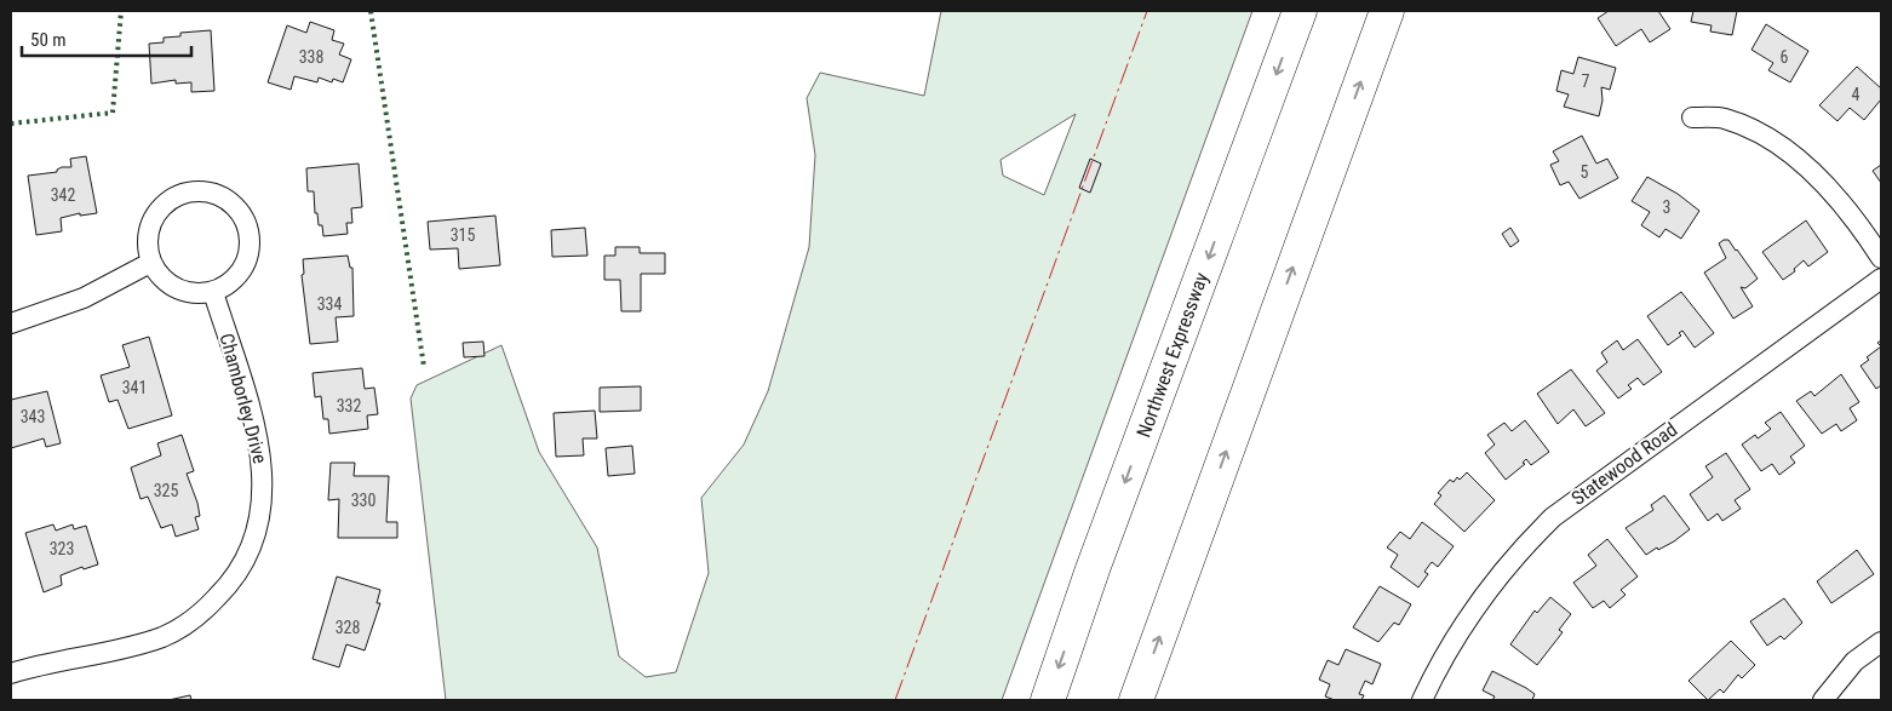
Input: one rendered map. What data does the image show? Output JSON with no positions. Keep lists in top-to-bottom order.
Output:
{
  "streets": {
    "highway": ["Northwest Expressway"],
    "street": ["Chamborley Drive", "Statewood Road"]
  },
  "house_numbers": [
    "338",
    "6",
    "7",
    "4",
    "5",
    "342",
    "3",
    "315",
    "334",
    "341",
    "332",
    "343",
    "325",
    "330",
    "323",
    "328"
  ],
  "scale_bar": "50 m"
}
